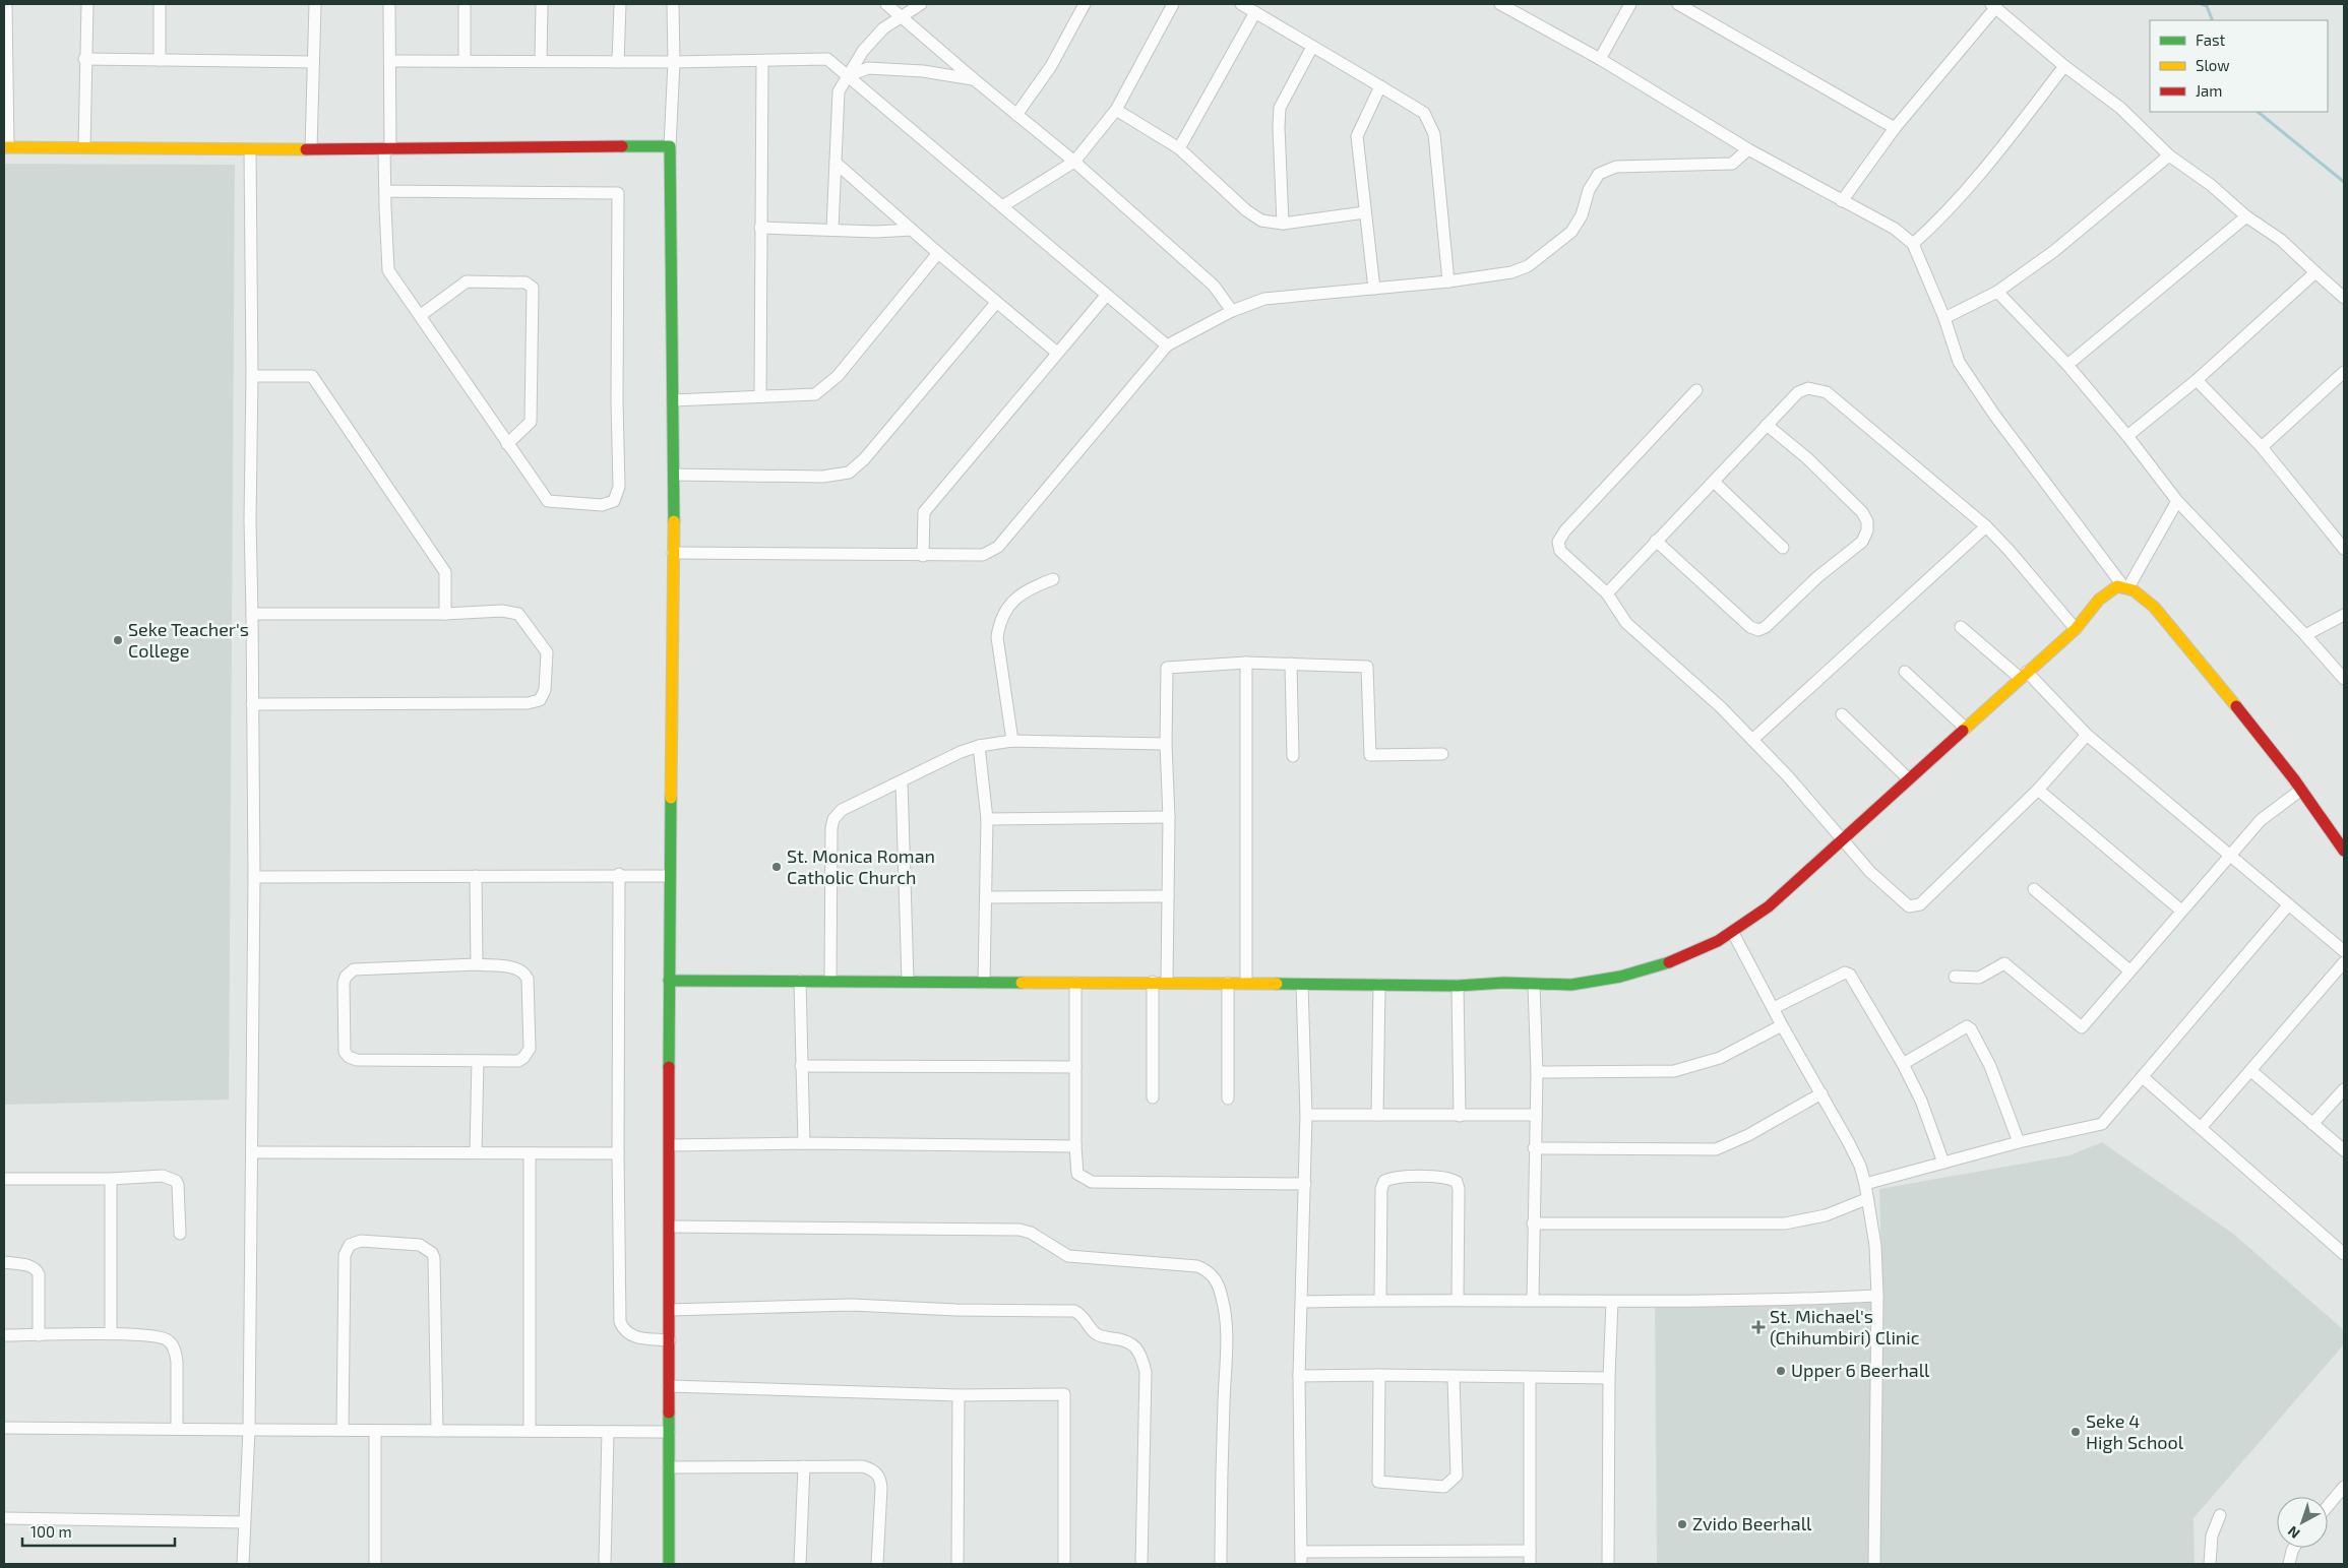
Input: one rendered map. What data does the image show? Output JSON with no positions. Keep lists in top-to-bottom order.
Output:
{
  "places": {
    "other": [
      "Seke Teacher's College",
      "St. Monica Roman Catholic Church",
      "Upper 6 Beerhall",
      "Seke 4 High School",
      "Zvido Beerhall"
    ],
    "health": ["St. Michael's (Chihumbiri) Clinic"]
  },
  "legend": ["Fast", "Slow", "Jam"],
  "scale_bar": "100 m",
  "north": "bottom left"
}
